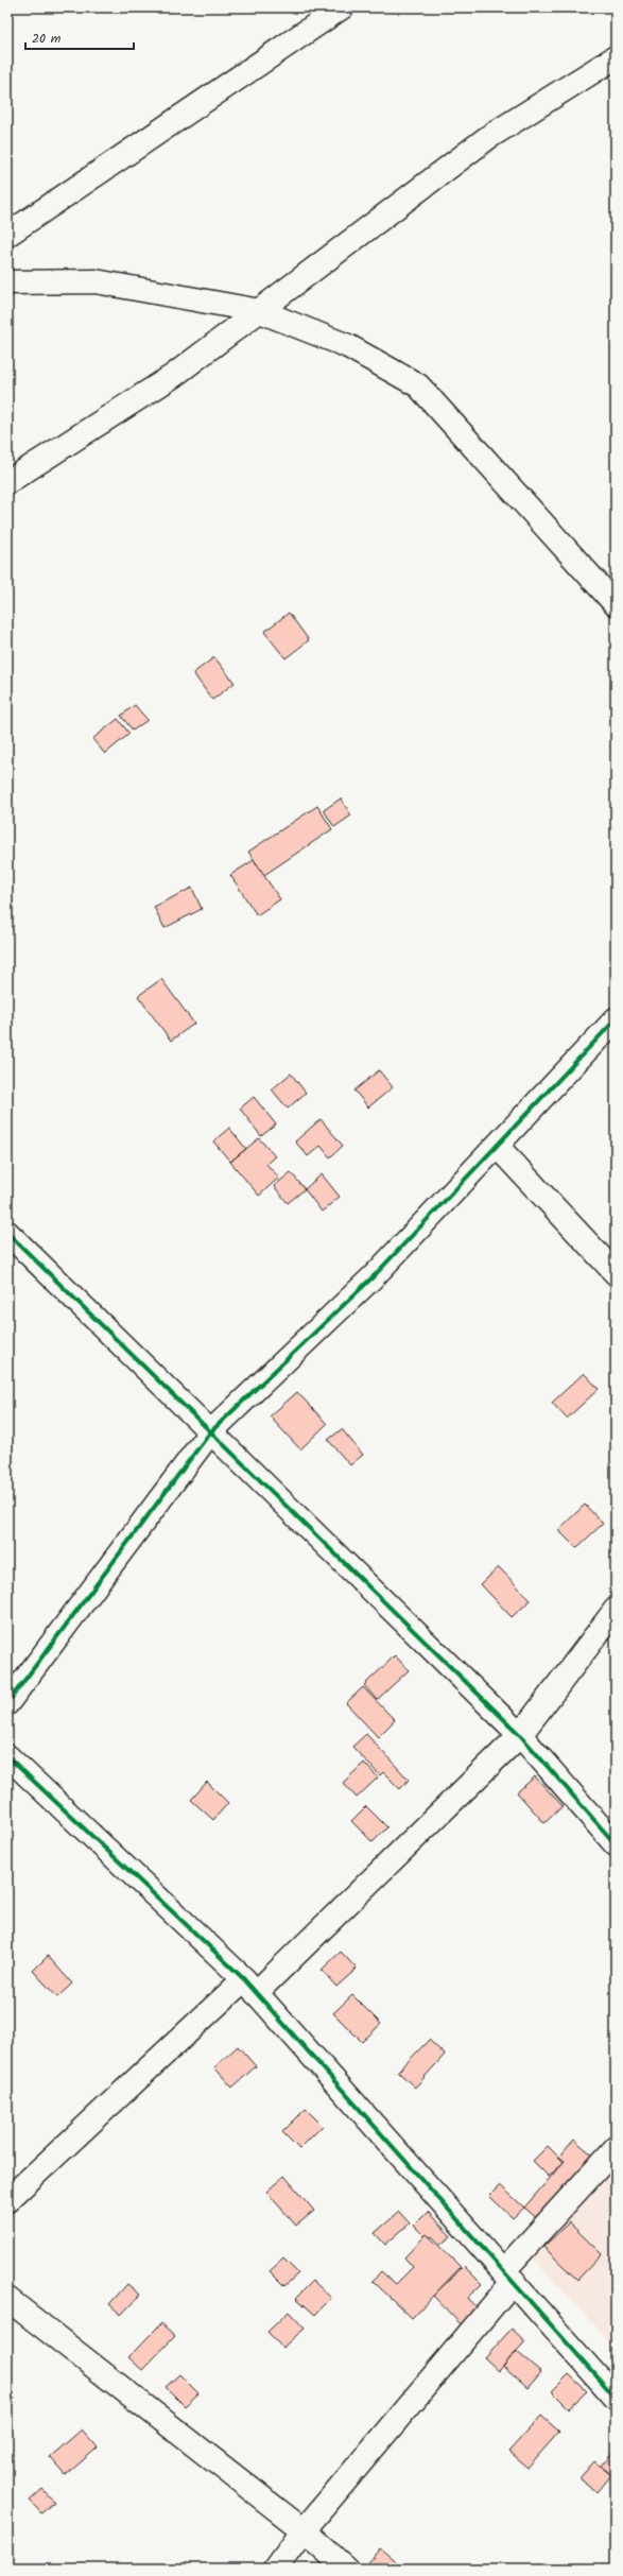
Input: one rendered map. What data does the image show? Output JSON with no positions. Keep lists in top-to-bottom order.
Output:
{
  "scale_bar": "20 m"
}
